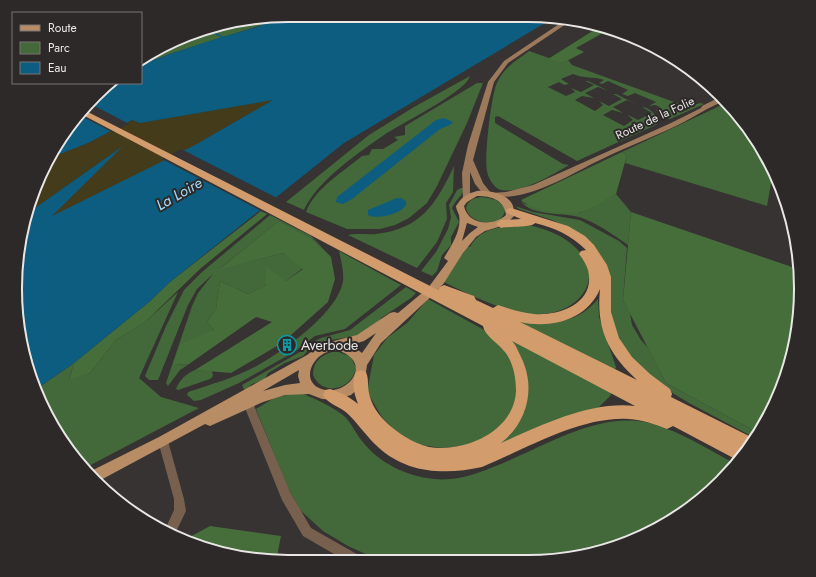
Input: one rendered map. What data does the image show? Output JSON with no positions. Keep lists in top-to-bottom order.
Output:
{
  "streets": {
    "main road": ["Route de la Folie"]
  },
  "water": ["La Loire"],
  "places": {
    "building": ["Averbode"]
  },
  "legend": ["Route", "Parc", "Eau"]
}
